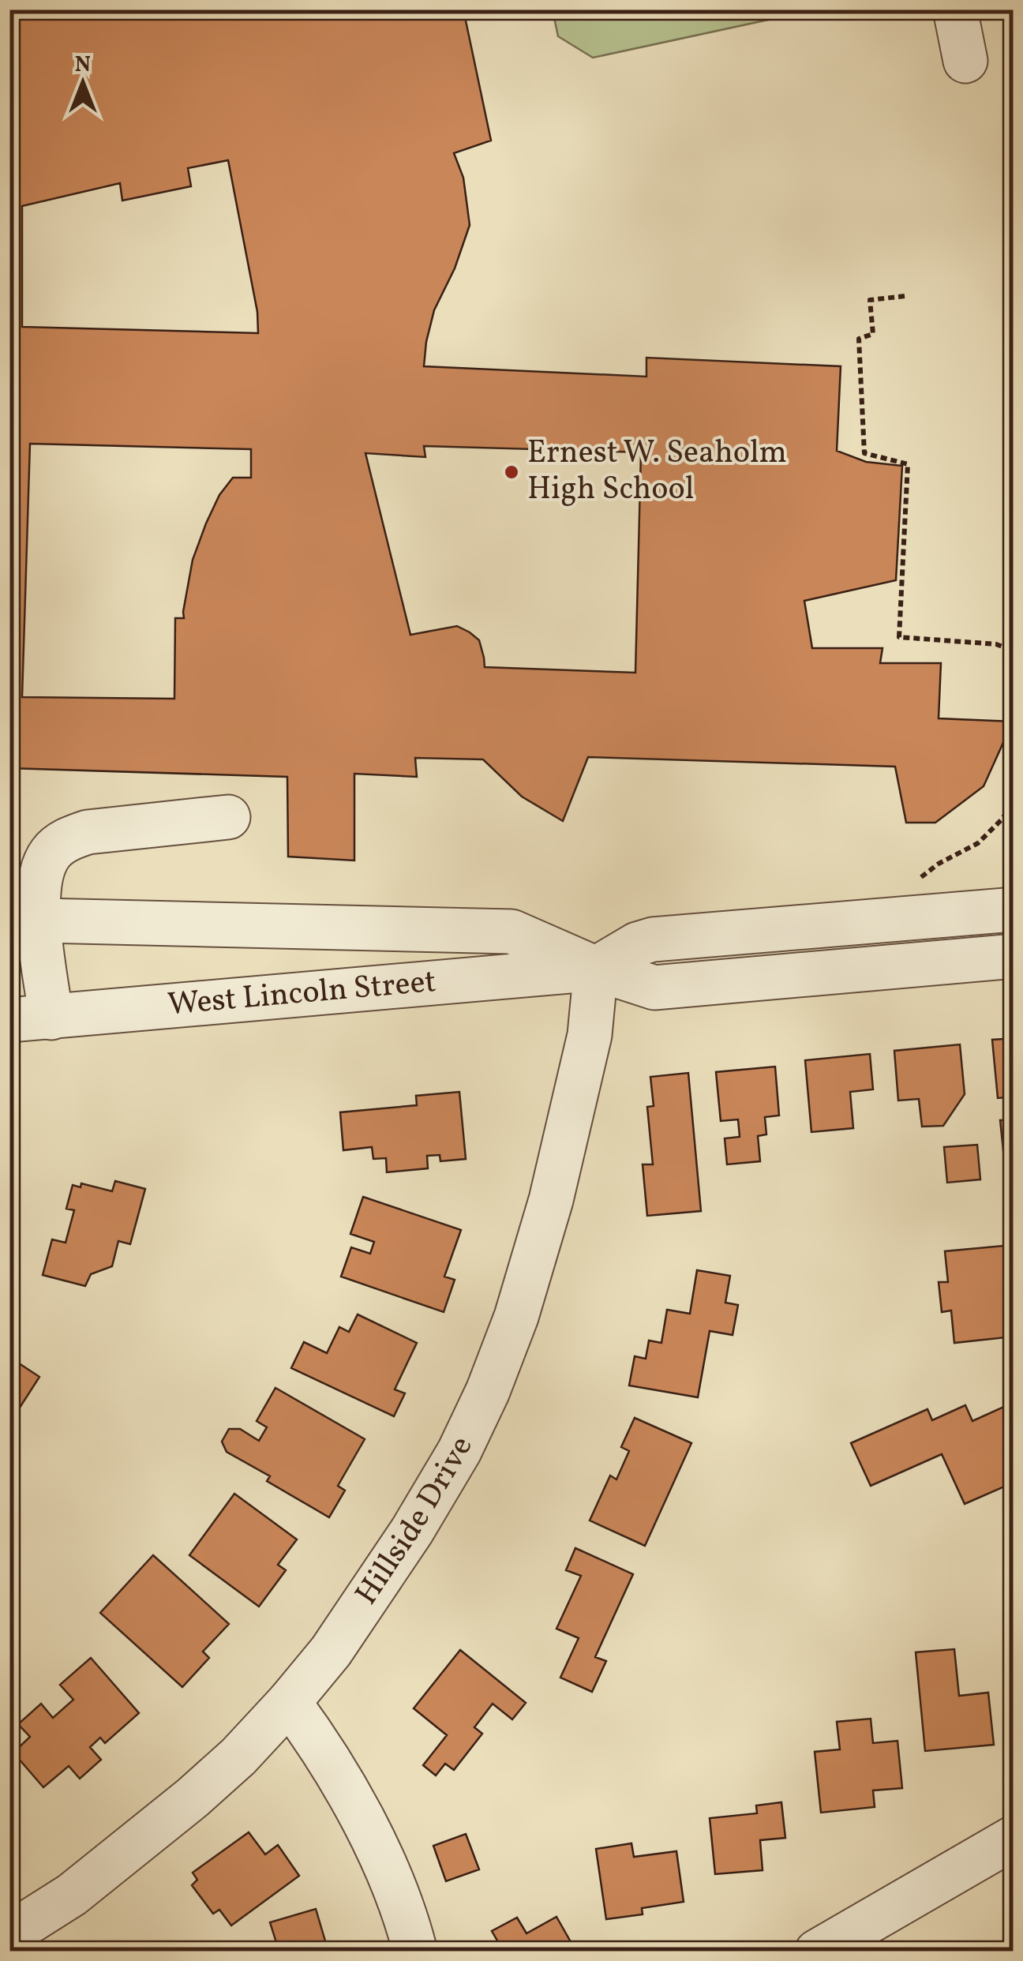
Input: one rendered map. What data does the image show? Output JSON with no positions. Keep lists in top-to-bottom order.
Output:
{
  "streets": {
    "street": ["West Lincoln Street", "Hillside Drive"]
  },
  "crossings": [
    ["West Lincoln Street", "Hillside Drive"]
  ],
  "places": ["Ernest W. Seaholm High School"],
  "north": "top"
}
